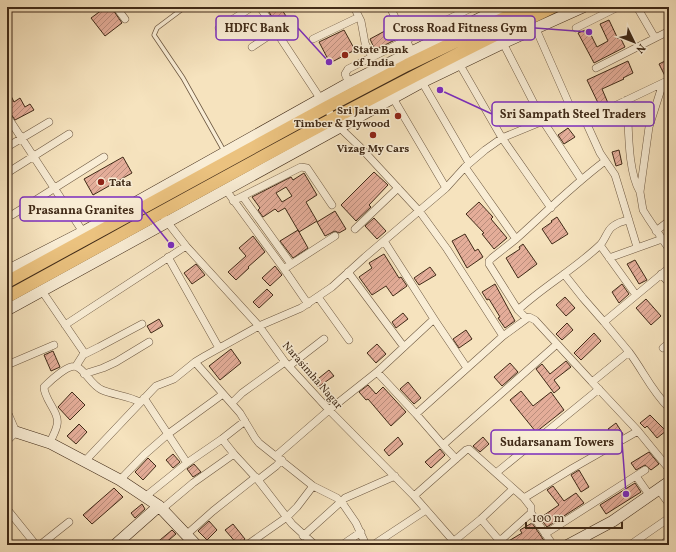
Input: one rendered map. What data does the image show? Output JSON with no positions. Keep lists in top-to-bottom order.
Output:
{
  "streets": {
    "street": ["Narasimha Nagar"]
  },
  "places": [
    "Cross Road Fitness Gym",
    "State Bank of India",
    "HDFC Bank",
    "Sri Sampath Steel Traders",
    "Sri Jalram Timber & Plywood",
    "Vizag My Cars",
    "Tata",
    "Prasanna Granites",
    "Sudarsanam Towers"
  ],
  "scale_bar": "100 m",
  "north": "bottom right"
}
